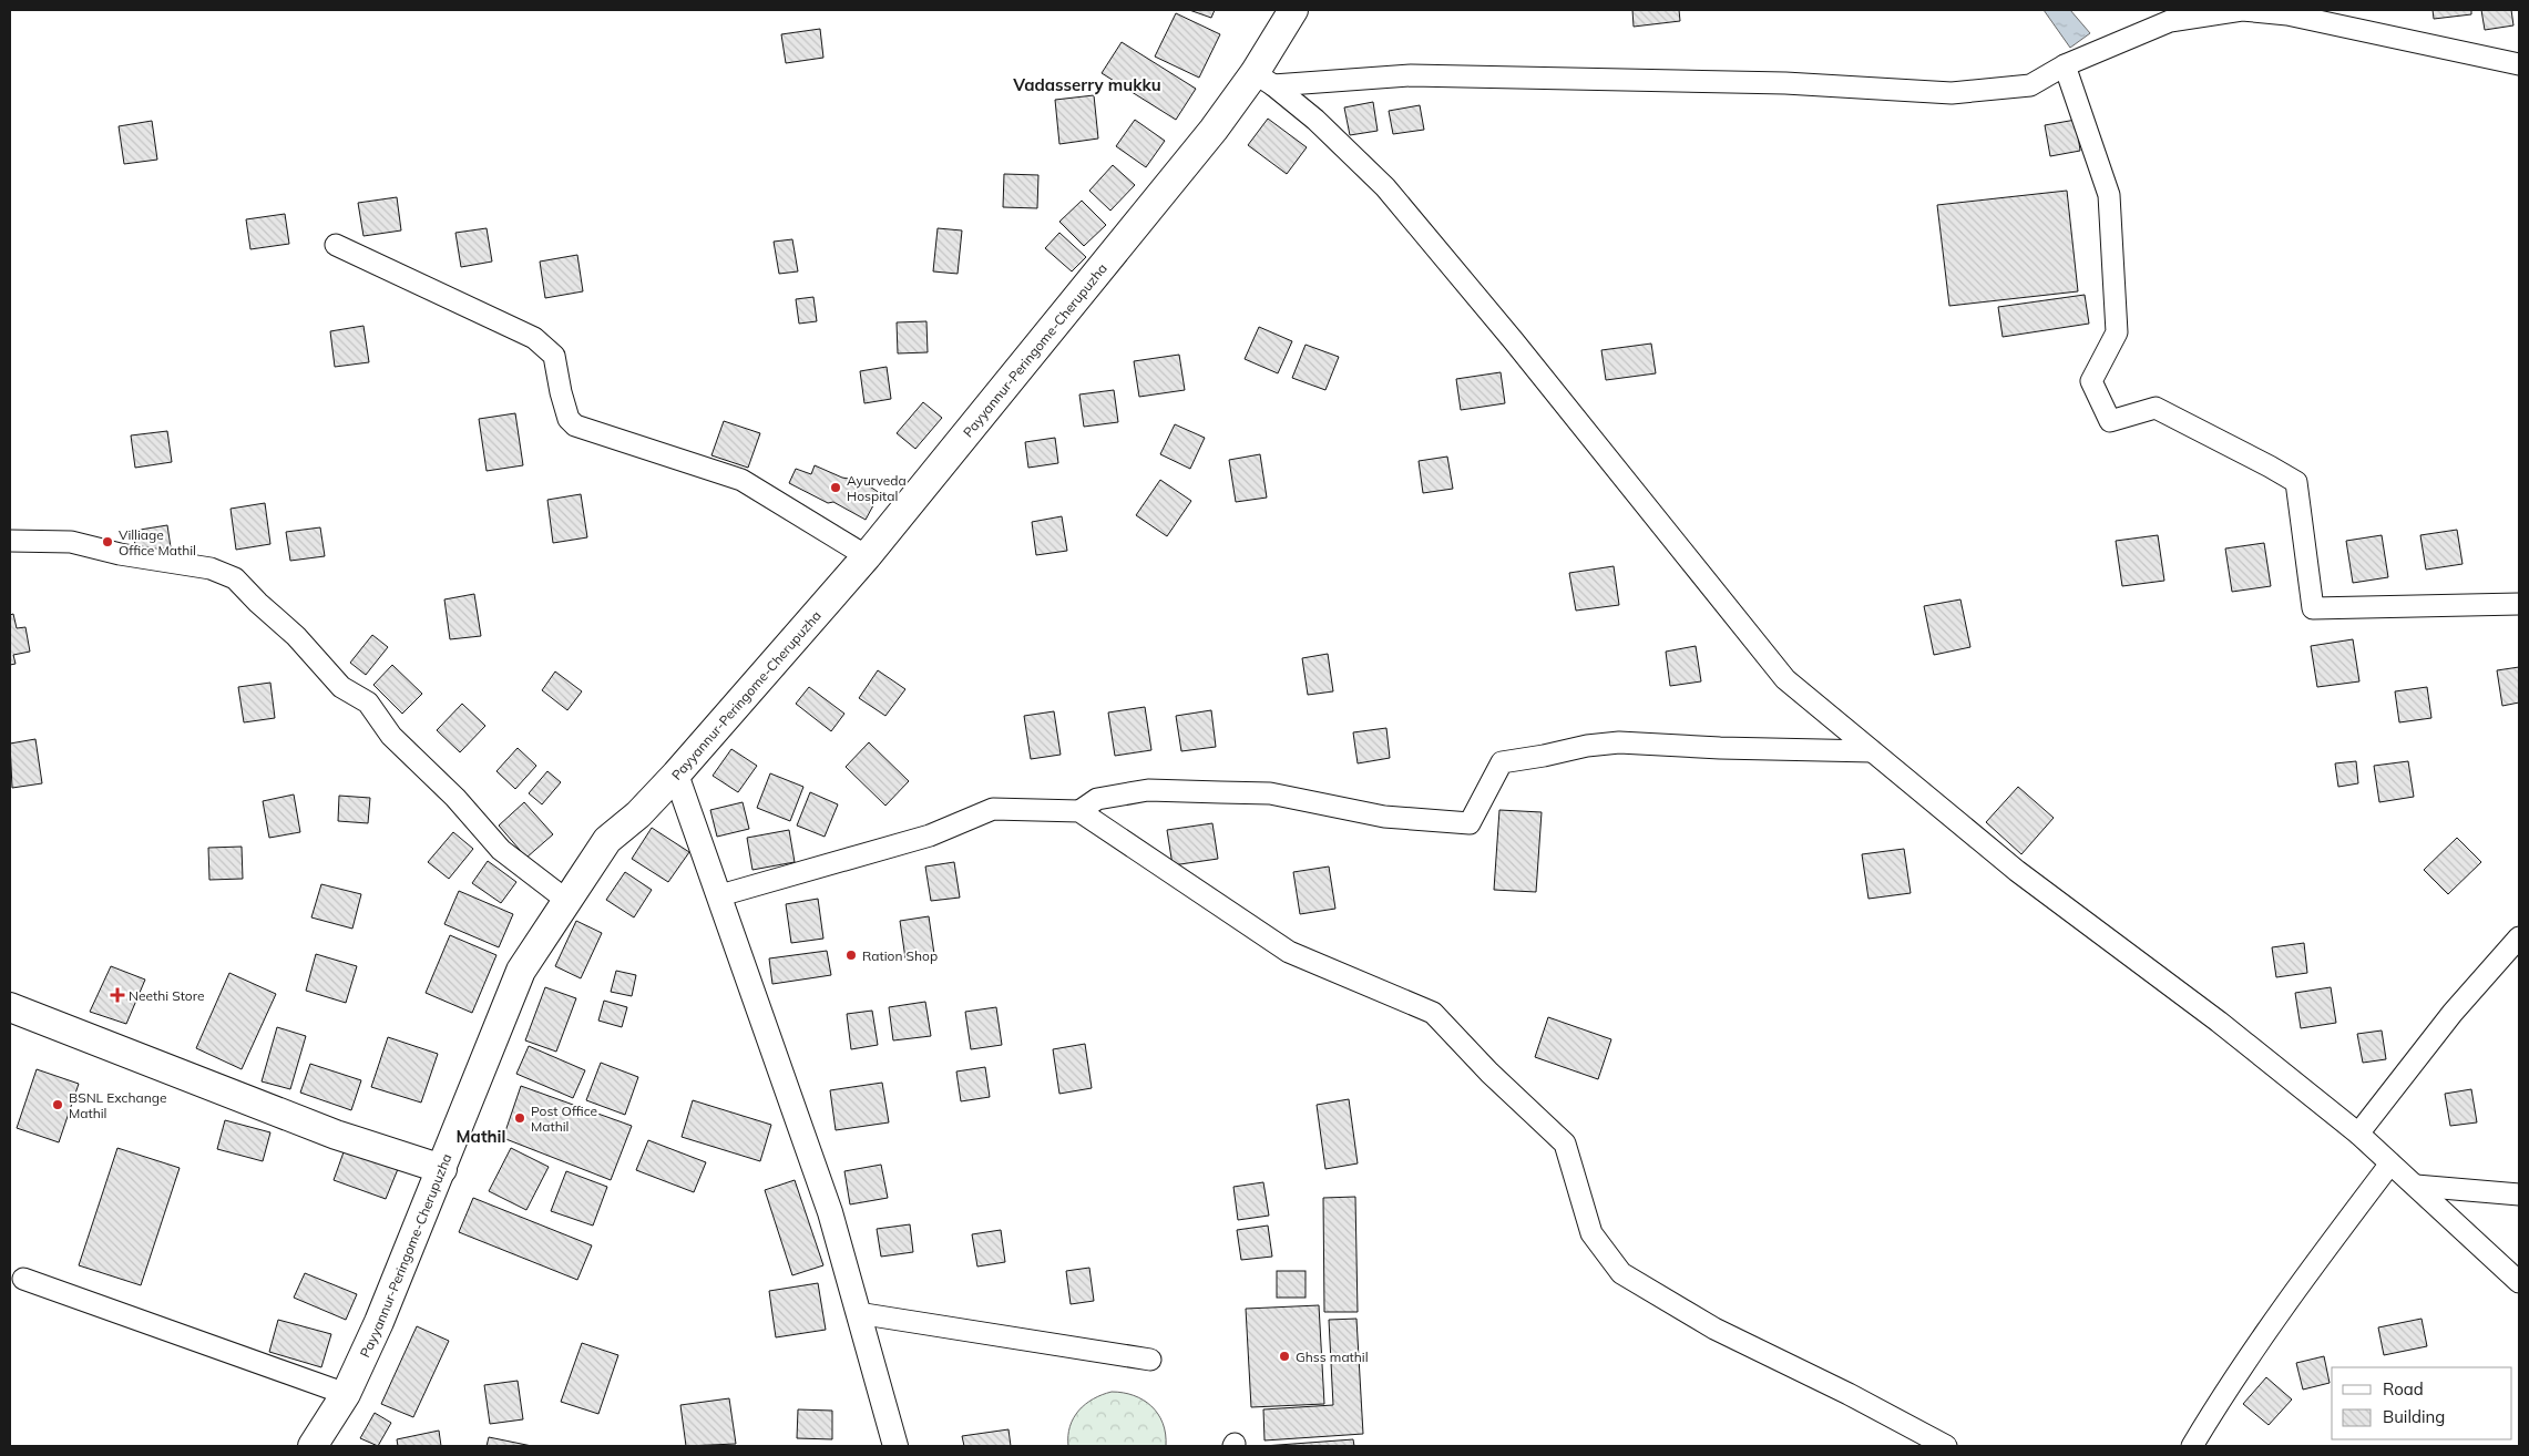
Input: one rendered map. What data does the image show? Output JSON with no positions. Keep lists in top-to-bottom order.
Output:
{
  "streets": {
    "main road": ["Payyannur-Peringome-Cherupuzha"]
  },
  "districts": ["Vadasserry mukku", "Mathil"],
  "places": {
    "other": [
      "Ayurveda Hospital",
      "Villiage Office Mathil",
      "Ration Shop",
      "BSNL Exchange Mathil",
      "Post Office Mathil",
      "Ghss mathil"
    ],
    "health": ["Neethi Store"]
  },
  "legend": ["Road", "Building"]
}
